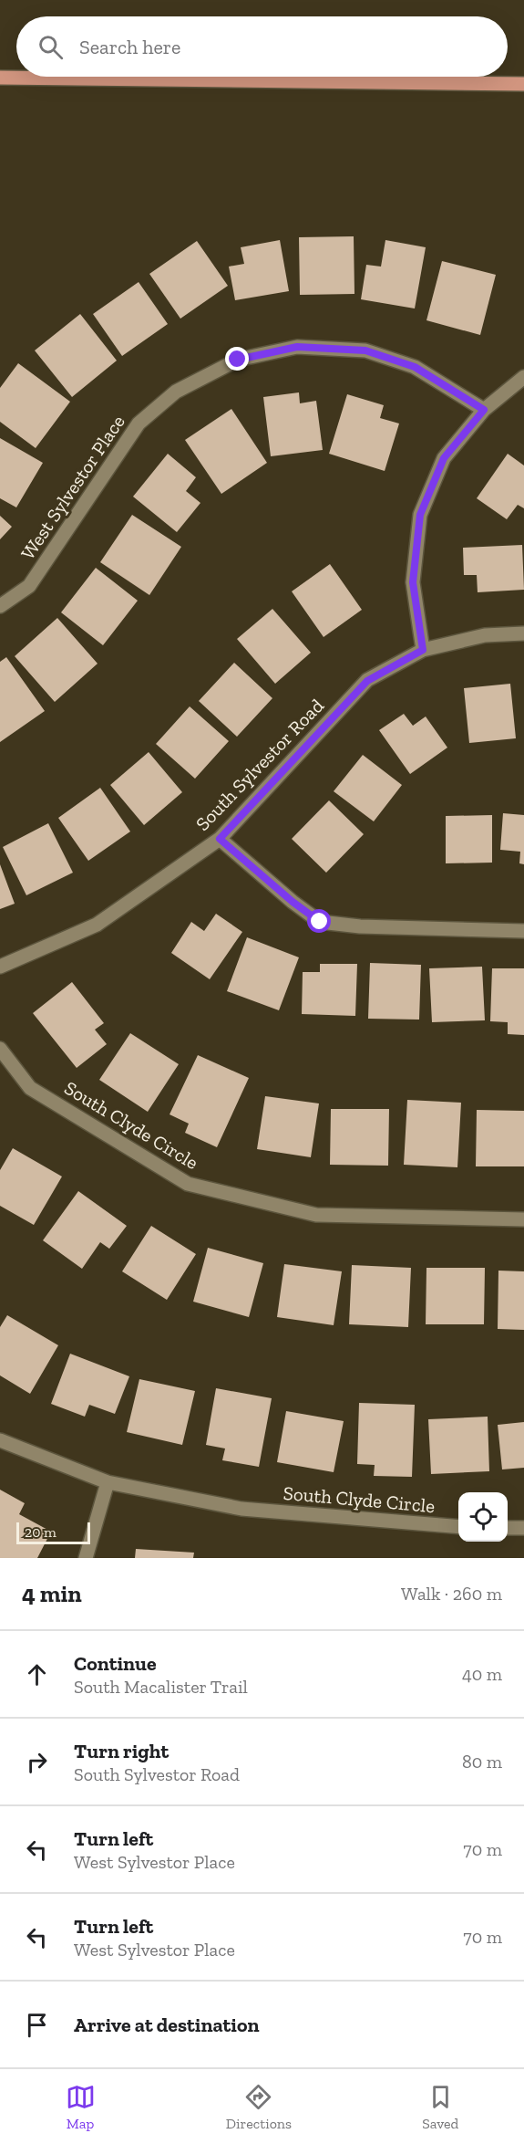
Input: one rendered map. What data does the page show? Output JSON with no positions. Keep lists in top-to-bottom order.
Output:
{
  "streets": {
    "street": ["West Sylvestor Place", "South Sylvestor Road", "South Clyde Circle"]
  },
  "scale_bar": "20 m",
  "page": {
    "search": "Search here",
    "scale": "20 m",
    "heading": ["4 min", "Walk · 260 m"],
    "list": [
      ["Continue", "South Macalister Trail", "40 m"],
      ["Turn right", "South Sylvestor Road", "80 m"],
      ["Turn left", "West Sylvestor Place", "70 m"],
      ["Turn left", "West Sylvestor Place", "70 m"],
      "Arrive at destination"
    ],
    "nav": ["Map", "Directions", "Saved"]
  }
}
